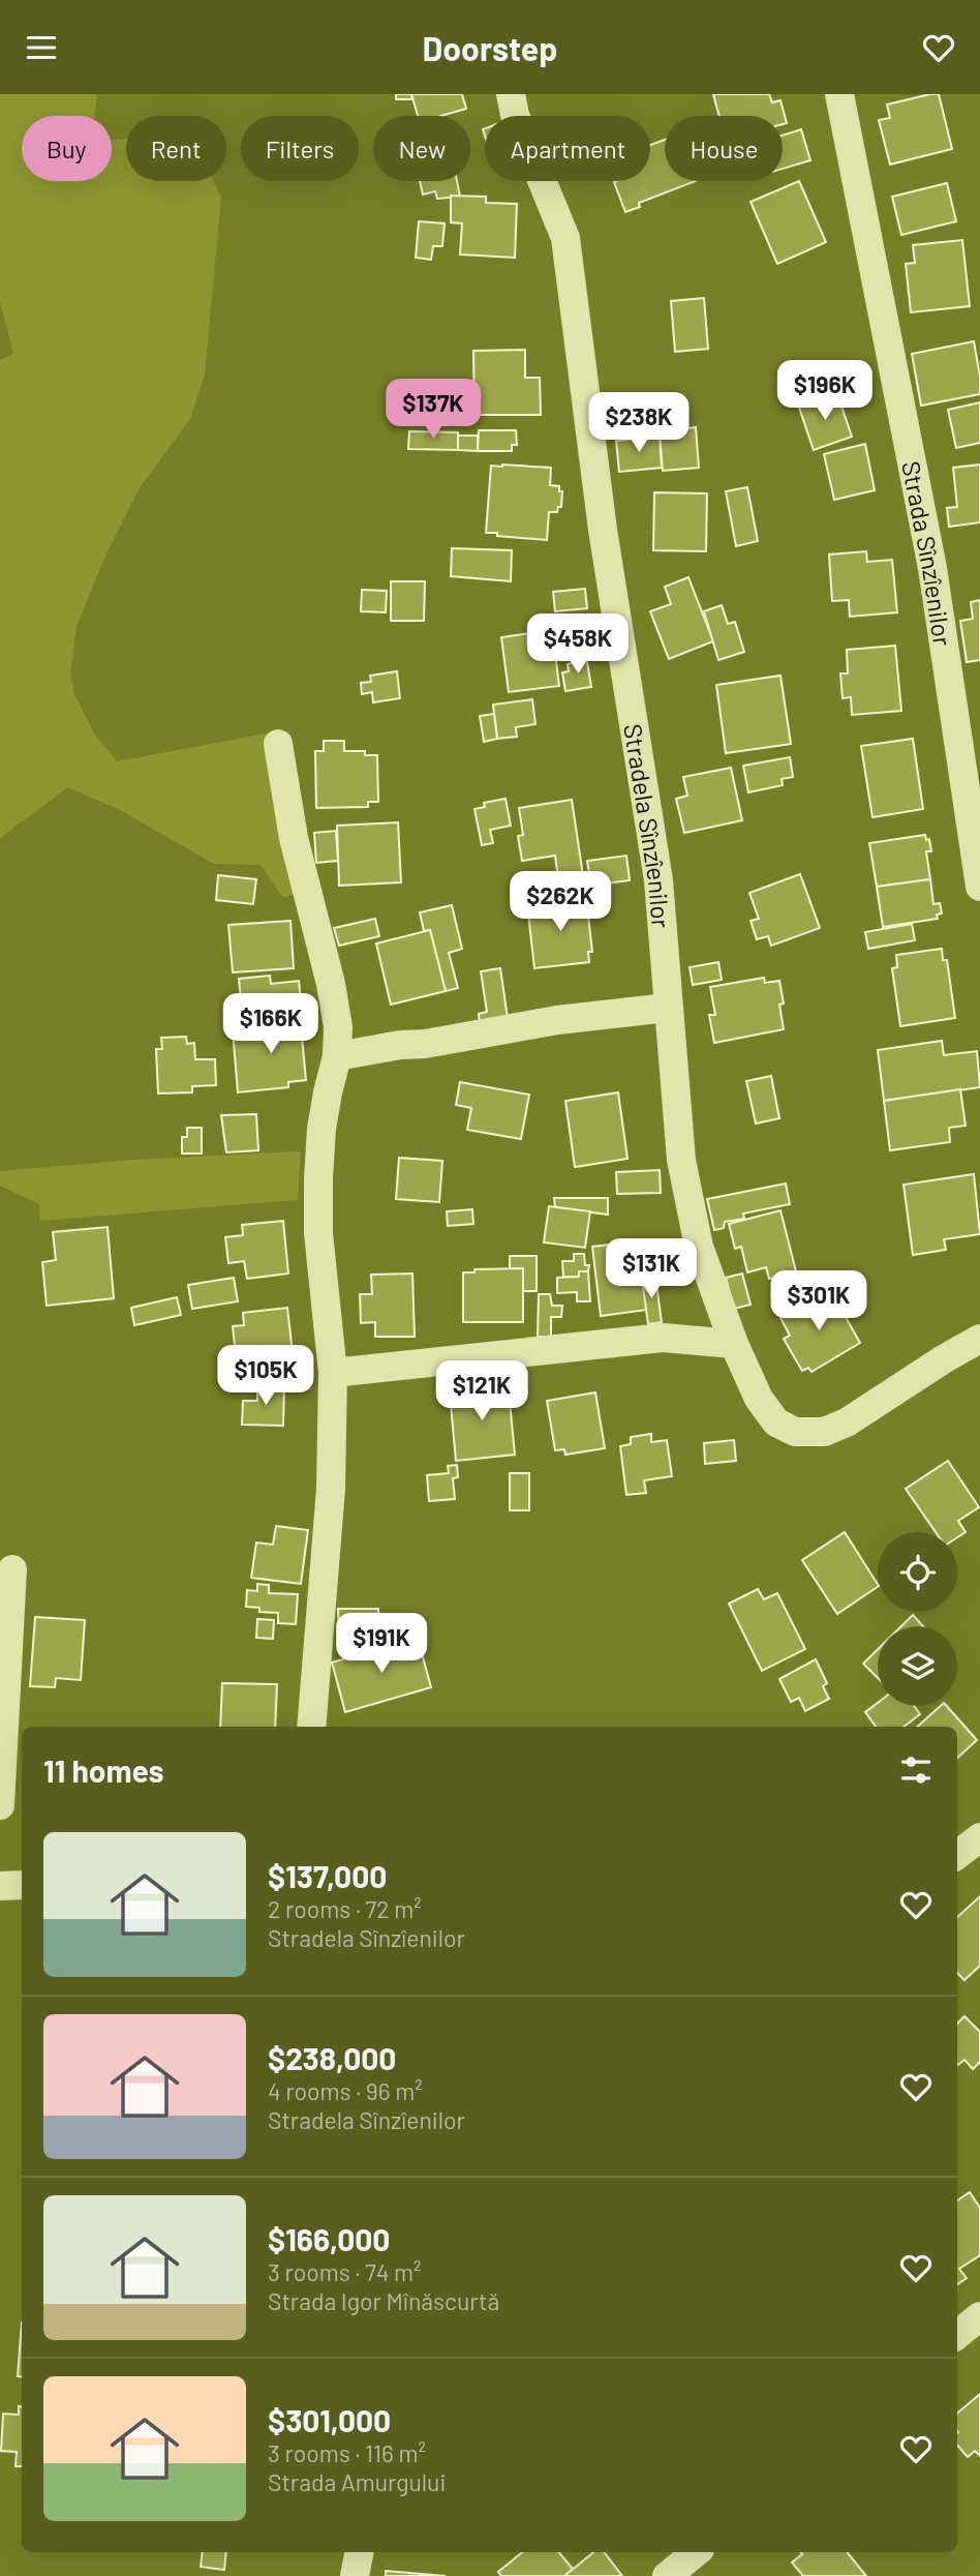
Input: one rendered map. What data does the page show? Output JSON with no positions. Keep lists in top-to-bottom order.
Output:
{
  "streets": {
    "street": ["Strada Sînzîenilor", "Stradela Sînzîenilor"]
  },
  "page": {
    "header": "Doorstep",
    "chip": [
      "Buy",
      "Rent",
      "Filters",
      "New",
      "Apartment",
      "House"
    ],
    "price": [
      "$196K",
      "$137K",
      "$238K",
      "$458K",
      "$262K",
      "$166K",
      "$131K",
      "$301K",
      "$105K",
      "$121K",
      "$191K"
    ],
    "heading": "11 homes",
    "list": [
      {
        "name": "$137,000",
        "note": "2 rooms · 72 m² · Stradela Sînzîenilor"
      },
      {
        "name": "$238,000",
        "note": "4 rooms · 96 m² · Stradela Sînzîenilor"
      },
      {
        "name": "$166,000",
        "note": "3 rooms · 74 m² · Strada Igor Mînăscurtă"
      },
      {
        "name": "$301,000",
        "note": "3 rooms · 116 m² · Strada Amurgului"
      }
    ]
  }
}
